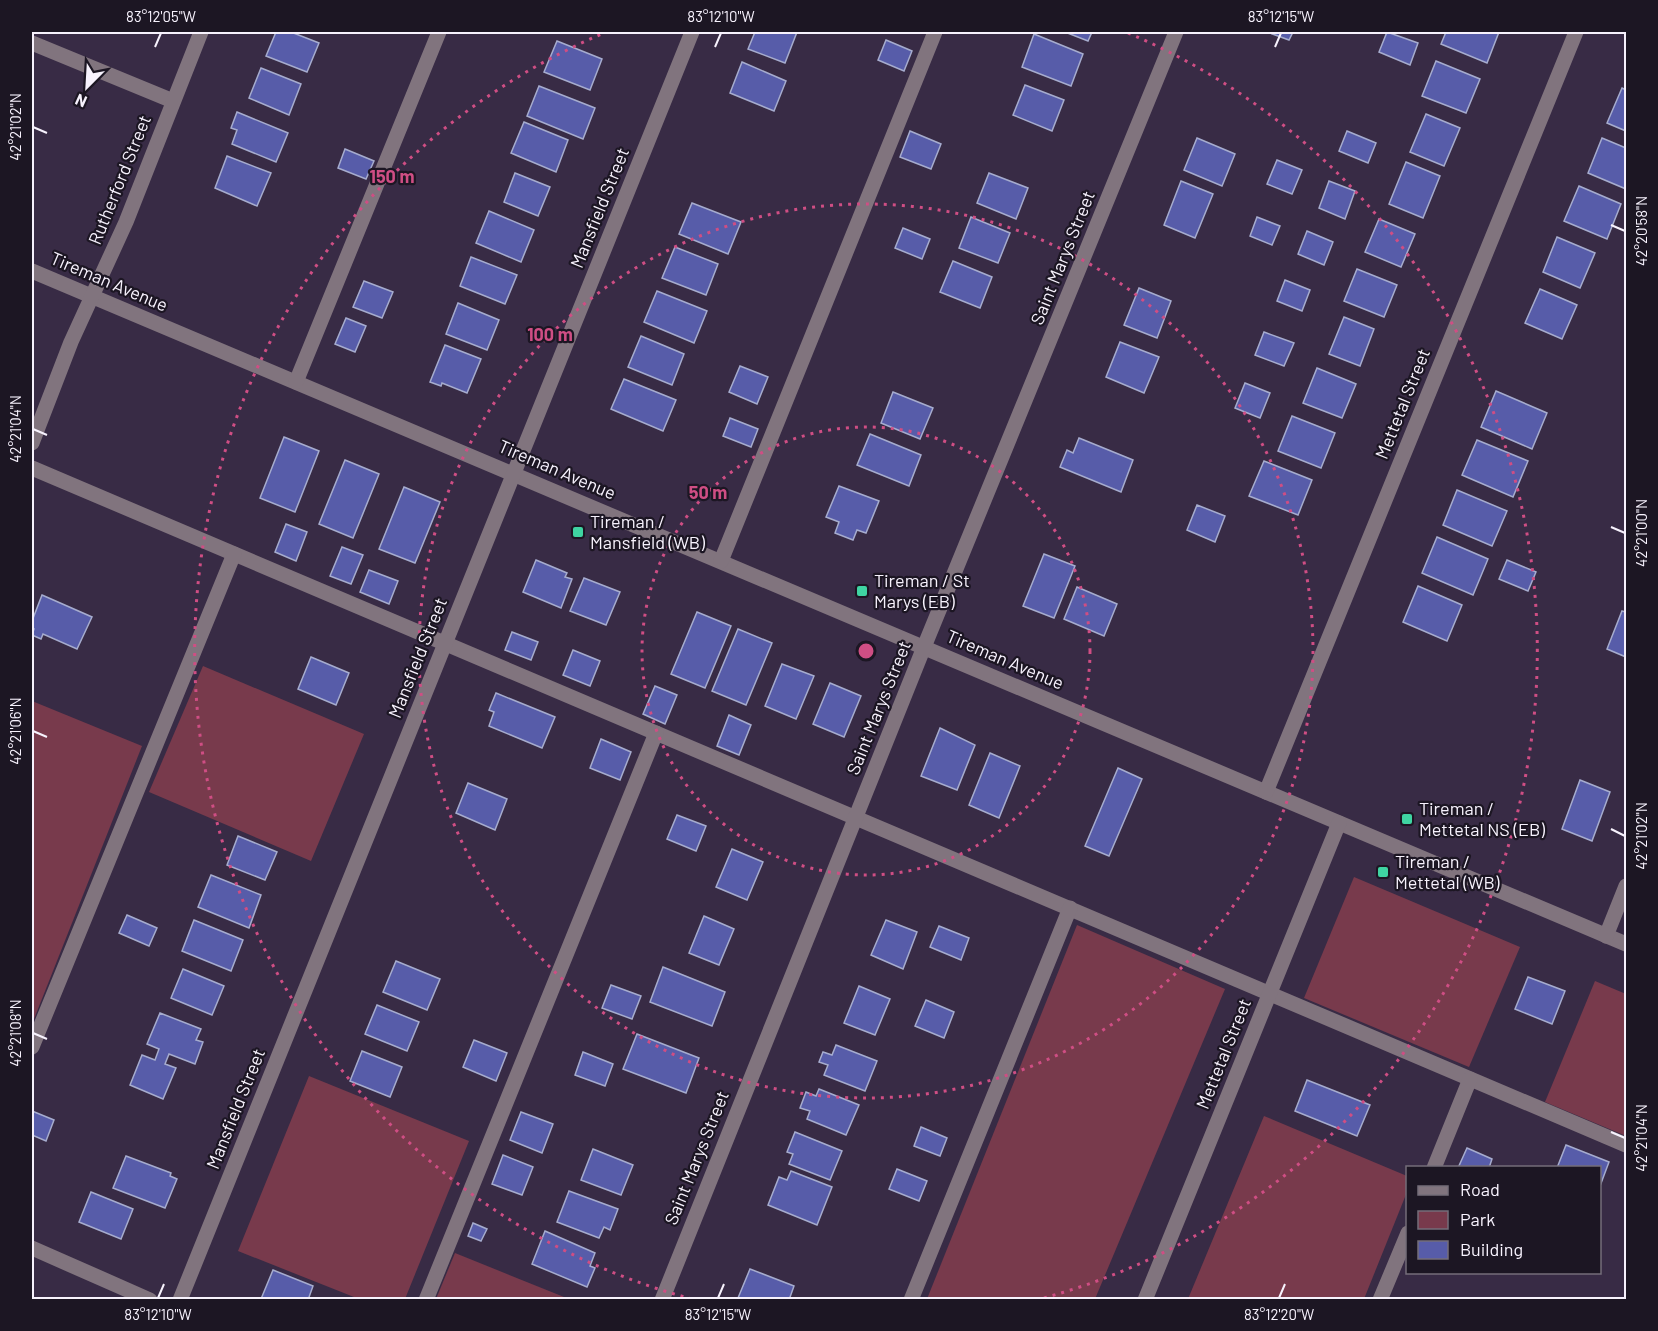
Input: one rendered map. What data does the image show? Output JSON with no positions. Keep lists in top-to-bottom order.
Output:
{
  "streets": {
    "street": [
      "Rutherford Street",
      "Mansfield Street",
      "Saint Marys Street",
      "Tireman Avenue",
      "Mettetal Street"
    ]
  },
  "crossings": [
    ["Rutherford Street", "Tireman Avenue"],
    ["Mansfield Street", "Tireman Avenue"],
    ["Saint Marys Street", "Tireman Avenue"],
    ["Tireman Avenue", "Mettetal Street"]
  ],
  "places": {
    "transit": [
      "Tireman / Mansfield (WB)",
      "Tireman / St Marys (EB)",
      "Tireman / Mettetal NS (EB)",
      "Tireman / Mettetal (WB)"
    ]
  },
  "legend": ["Road", "Park", "Building"],
  "north": "bottom left",
  "coordinates": [
    "83°12'05\"W",
    "83°12'10\"W",
    "83°12'15\"W",
    "42°21'02\"N",
    "42°20'58\"N",
    "42°21'04\"N",
    "42°21'00\"N",
    "42°21'06\"N",
    "42°21'08\"N",
    "83°12'20\"W"
  ],
  "rings": ["150 m", "100 m", "50 m"]
}
